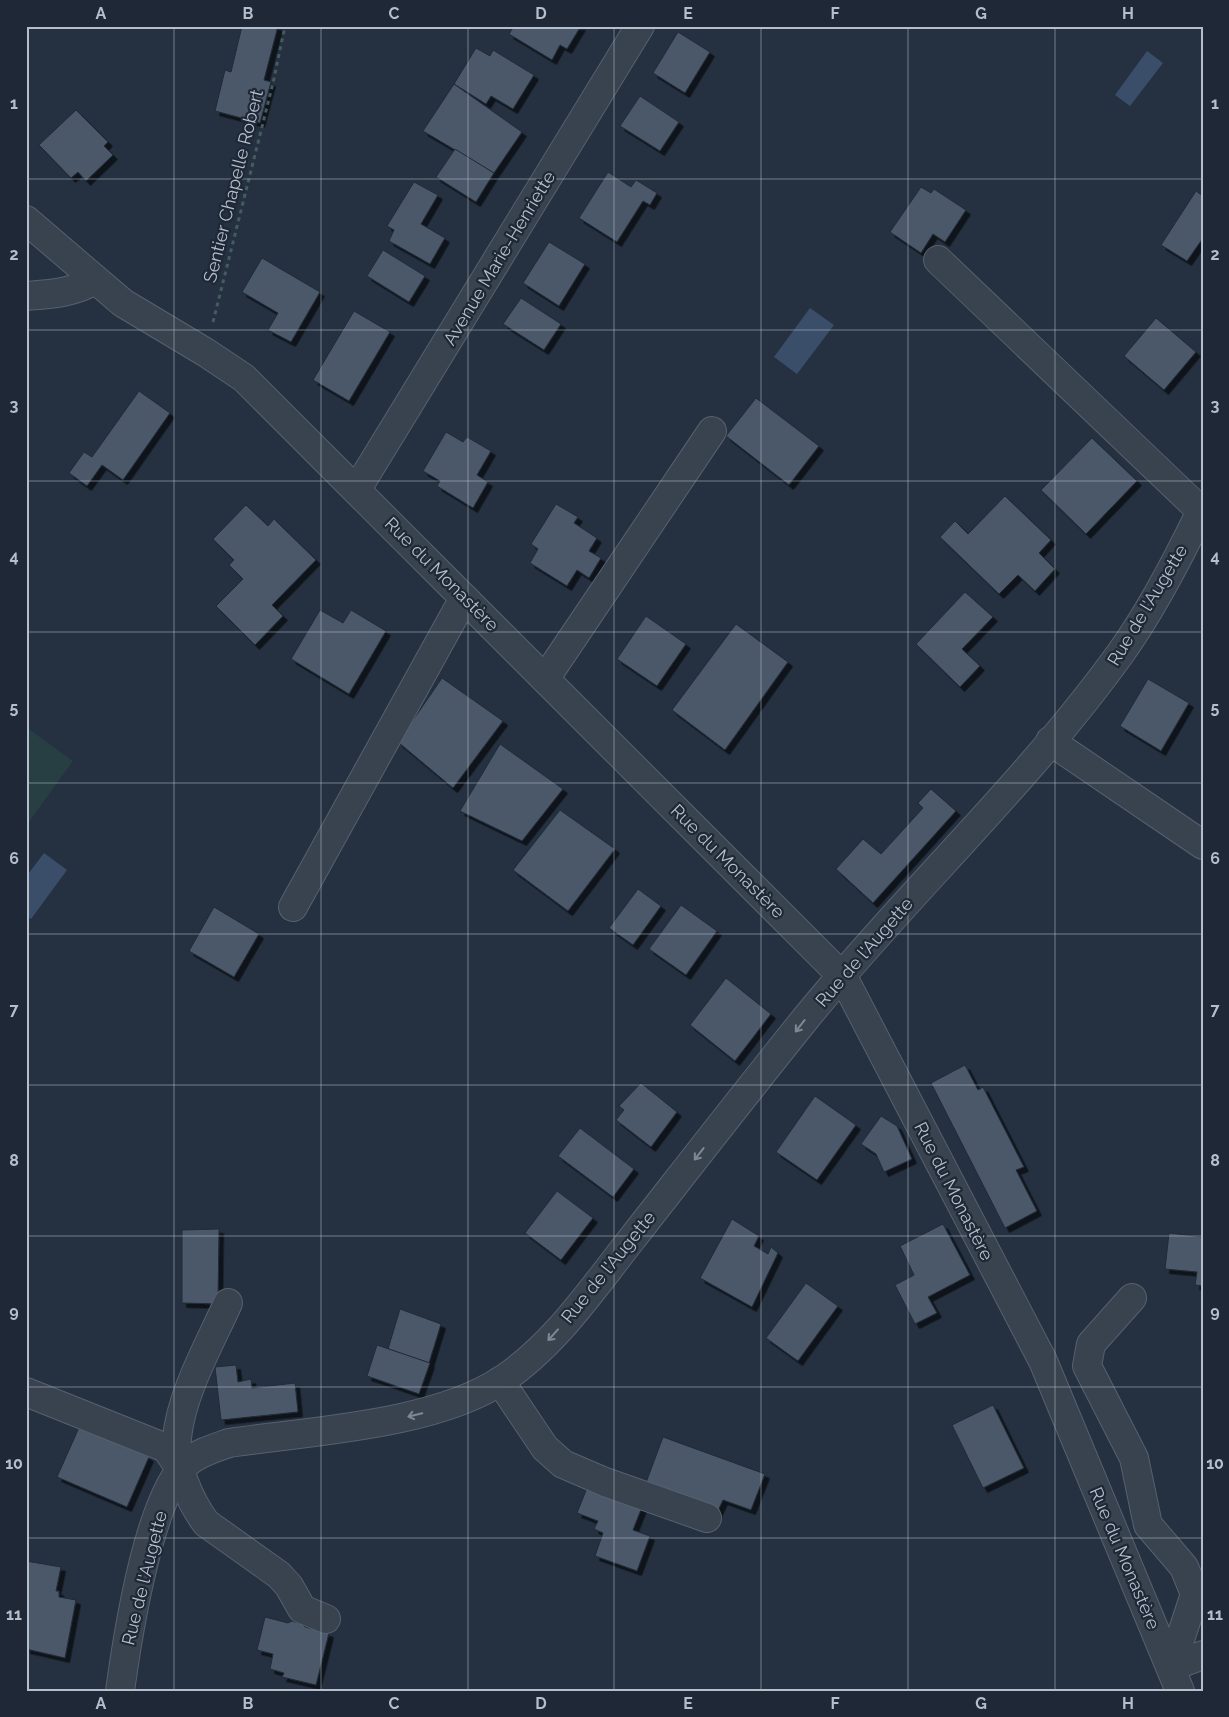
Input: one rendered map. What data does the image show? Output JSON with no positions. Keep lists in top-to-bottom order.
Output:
{
  "streets": {
    "street": ["Avenue Marie-Henriette", "Rue du Monastère", "Rue de l'Augette"],
    "path": ["Sentier Chapelle Robert"]
  },
  "crossings": [
    ["Sentier Chapelle Robert", "Rue du Monastère"],
    ["Avenue Marie-Henriette", "Rue du Monastère"],
    ["Rue du Monastère", "Rue de l'Augette"]
  ],
  "one_way": ["Rue de l'Augette"],
  "grid": {
    "columns": [
      "A",
      "B",
      "C",
      "D",
      "E",
      "F",
      "G",
      "H"
    ],
    "rows": [
      "1",
      "2",
      "3",
      "4",
      "5",
      "6",
      "7",
      "8",
      "9",
      "10",
      "11"
    ]
  }
}
